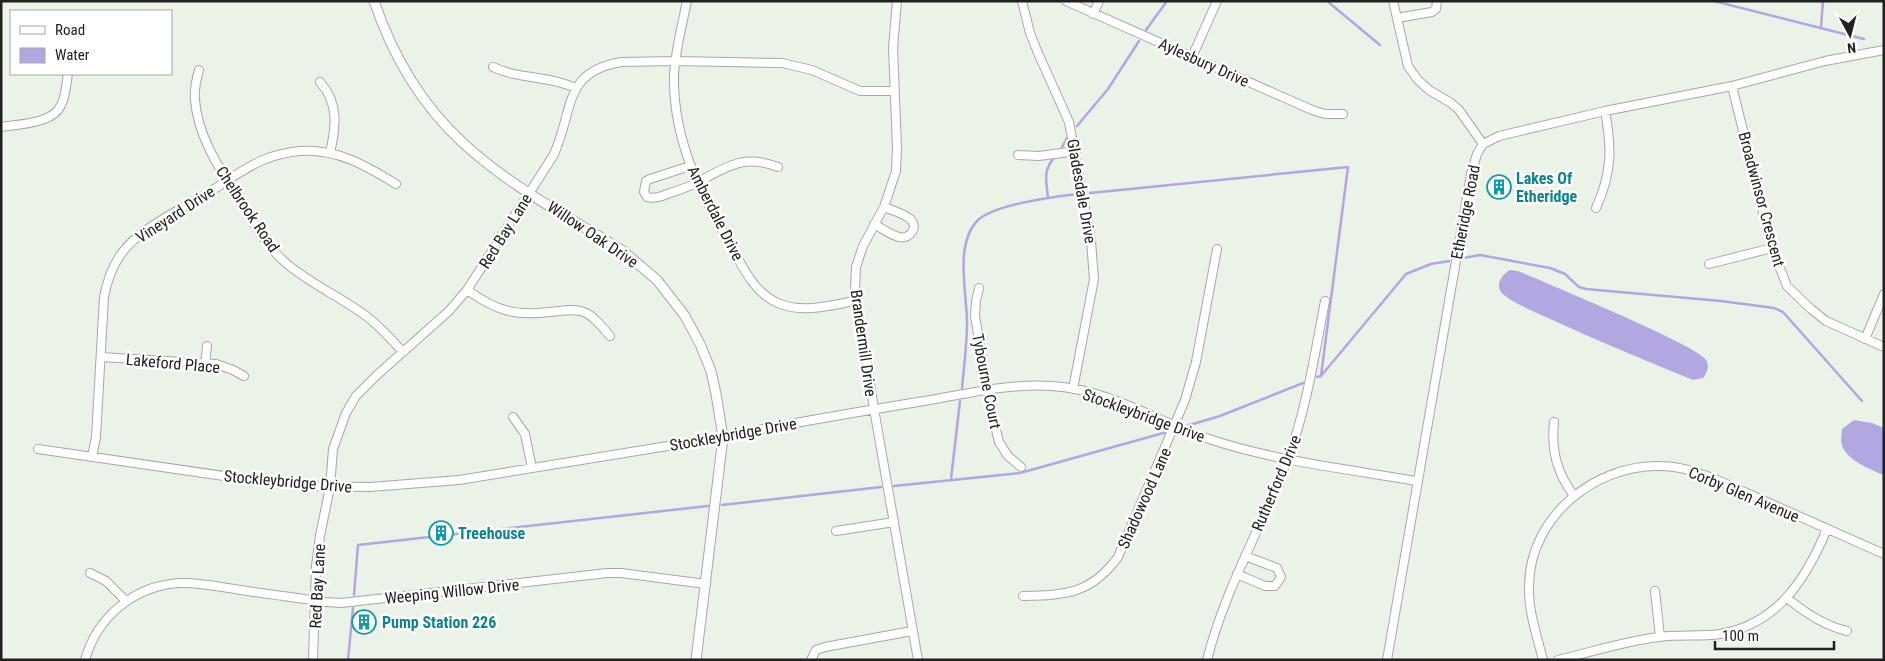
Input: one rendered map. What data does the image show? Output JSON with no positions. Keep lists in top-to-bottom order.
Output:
{
  "streets": {
    "street": [
      "Aylesbury Drive",
      "Gladesdale Drive",
      "Broadwinsor Crescent",
      "Chelbrook Road",
      "Etheridge Road",
      "Amberdale Drive",
      "Vineyard Drive",
      "Red Bay Lane",
      "Willow Oak Drive",
      "Brandermill Drive",
      "Lakeford Place",
      "Tybourne Court",
      "Stockleybridge Drive",
      "Rutherford Drive",
      "Corby Glen Avenue",
      "Shadowood Lane",
      "Weeping Willow Drive"
    ]
  },
  "crossings": [
    ["Gladesdale Drive", "Stockleybridge Drive"],
    ["Broadwinsor Crescent", "Etheridge Road"],
    ["Chelbrook Road", "Vineyard Drive"],
    ["Chelbrook Road", "Red Bay Lane"],
    ["Etheridge Road", "Stockleybridge Drive"],
    ["Amberdale Drive", "Red Bay Lane"],
    ["Amberdale Drive", "Brandermill Drive"],
    ["Vineyard Drive", "Lakeford Place"],
    ["Vineyard Drive", "Stockleybridge Drive"],
    ["Red Bay Lane", "Willow Oak Drive"],
    ["Red Bay Lane", "Brandermill Drive"],
    ["Red Bay Lane", "Stockleybridge Drive"],
    ["Red Bay Lane", "Weeping Willow Drive"],
    ["Willow Oak Drive", "Stockleybridge Drive"],
    ["Willow Oak Drive", "Weeping Willow Drive"],
    ["Brandermill Drive", "Stockleybridge Drive"],
    ["Tybourne Court", "Stockleybridge Drive"],
    ["Stockleybridge Drive", "Rutherford Drive"],
    ["Stockleybridge Drive", "Shadowood Lane"]
  ],
  "places": {
    "building": ["Lakes Of Etheridge", "Treehouse", "Pump Station 226"]
  },
  "legend": ["Road", "Water"],
  "scale_bar": "100 m",
  "north": "bottom"
}
